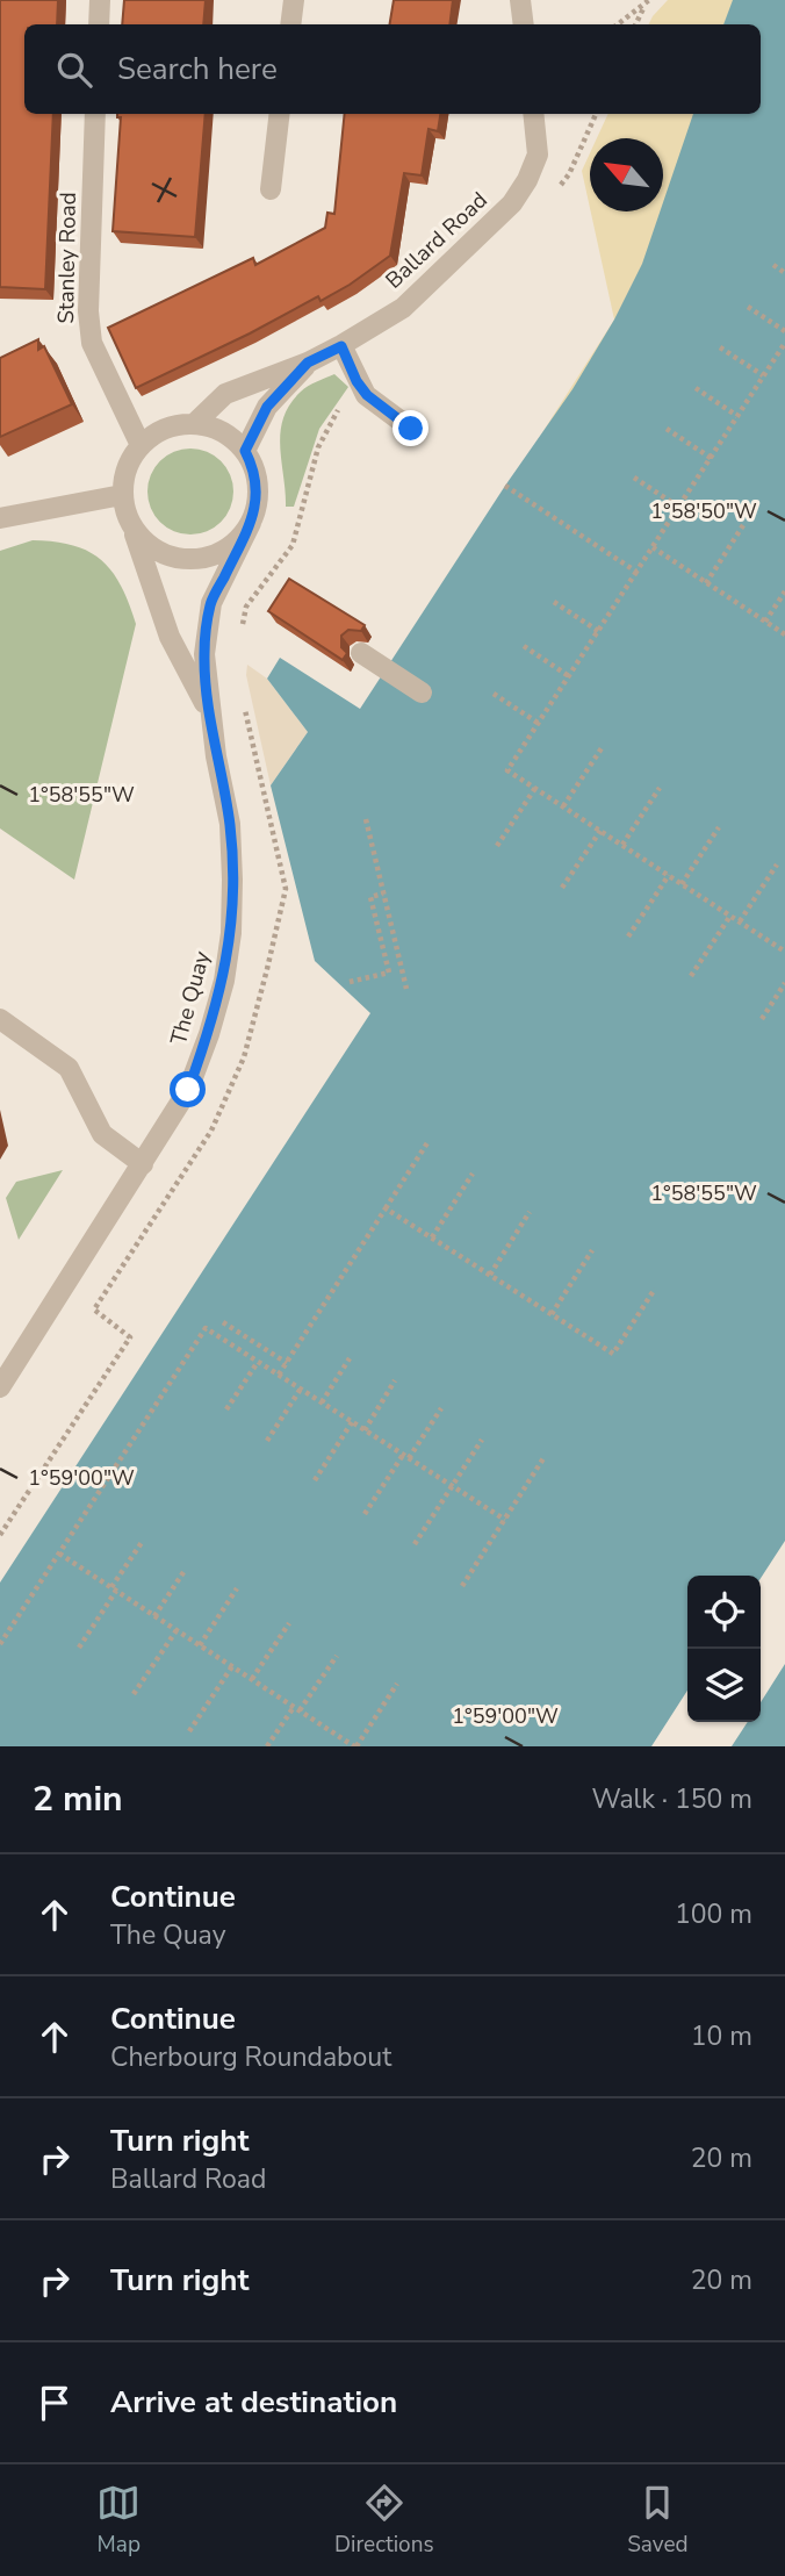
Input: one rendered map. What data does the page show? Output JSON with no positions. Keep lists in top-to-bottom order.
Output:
{
  "streets": {
    "street": ["Ballard Road", "Stanley Road", "The Quay"]
  },
  "crossings": [
    ["Ballard Road", "Stanley Road"],
    ["Ballard Road", "The Quay"],
    ["Stanley Road", "The Quay"]
  ],
  "north": "top left",
  "page": {
    "search": "Search here",
    "heading": ["2 min", "Walk · 150 m"],
    "list": [
      ["Continue", "The Quay", "100 m"],
      ["Continue", "Cherbourg Roundabout", "10 m"],
      ["Turn right", "Ballard Road", "20 m"],
      ["Turn right", "20 m"],
      "Arrive at destination"
    ],
    "nav": ["Map", "Directions", "Saved"]
  },
  "coordinates": ["1°58'50\"W", "1°58'55\"W", "1°59'00\"W"]
}
